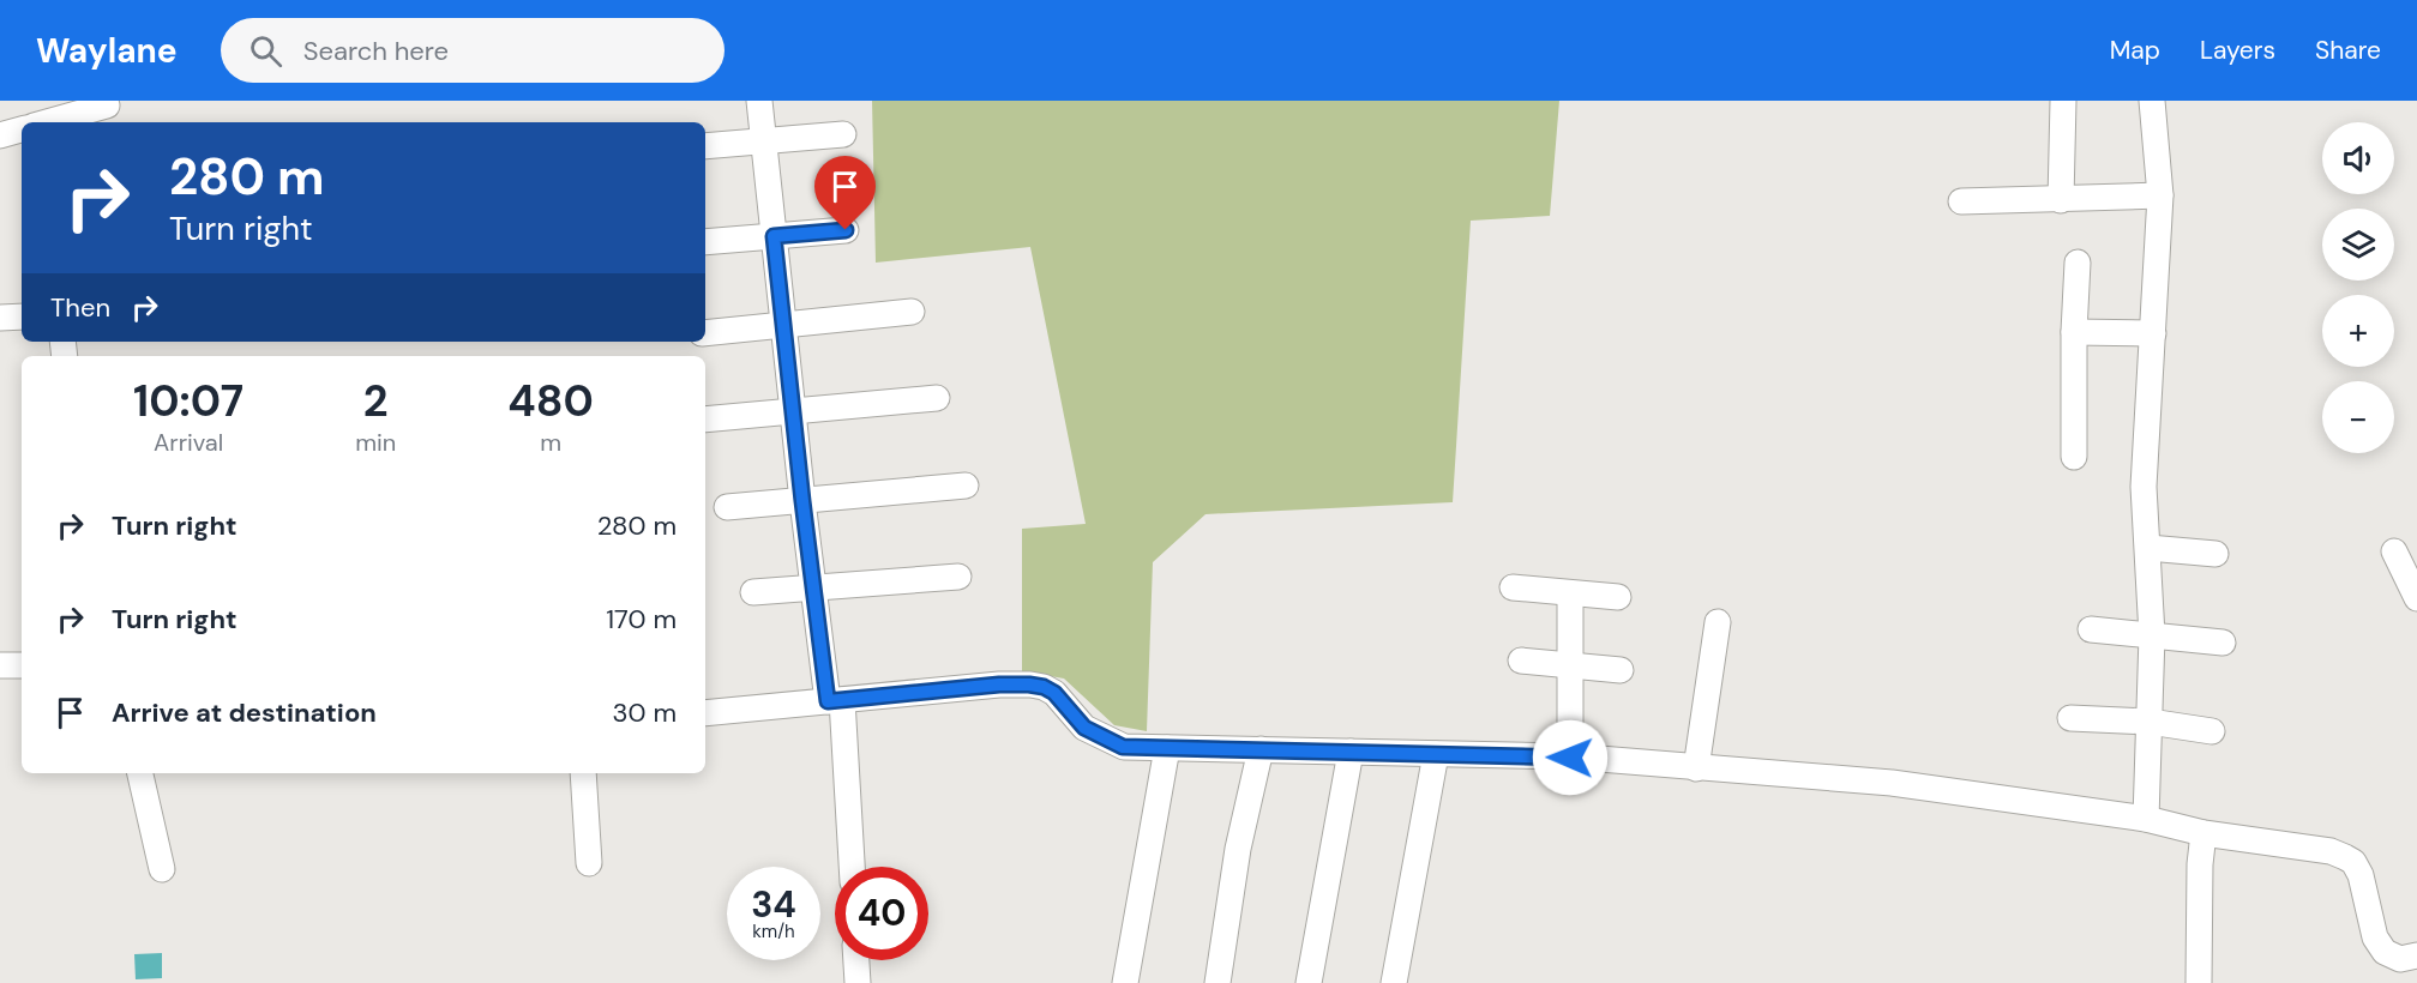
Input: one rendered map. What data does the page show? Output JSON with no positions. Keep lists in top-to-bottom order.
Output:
{
  "page": {
    "header": "Waylane",
    "search": "Search here",
    "nav": ["Map", "Layers", "Share"],
    "map_buttons": ["+", "−"],
    "turn": ["280 m", "Turn right"],
    "then": "Then",
    "eta": [
      "10:07",
      "Arrival",
      "2",
      "min",
      "480",
      "m"
    ],
    "list": [
      {
        "name": "Turn right",
        "value": "280 m"
      },
      {
        "name": "Turn right",
        "value": "170 m"
      },
      {
        "name": "Arrive at destination",
        "value": "30 m"
      }
    ],
    "speed": "34 km/h",
    "limit": "40"
  }
}
